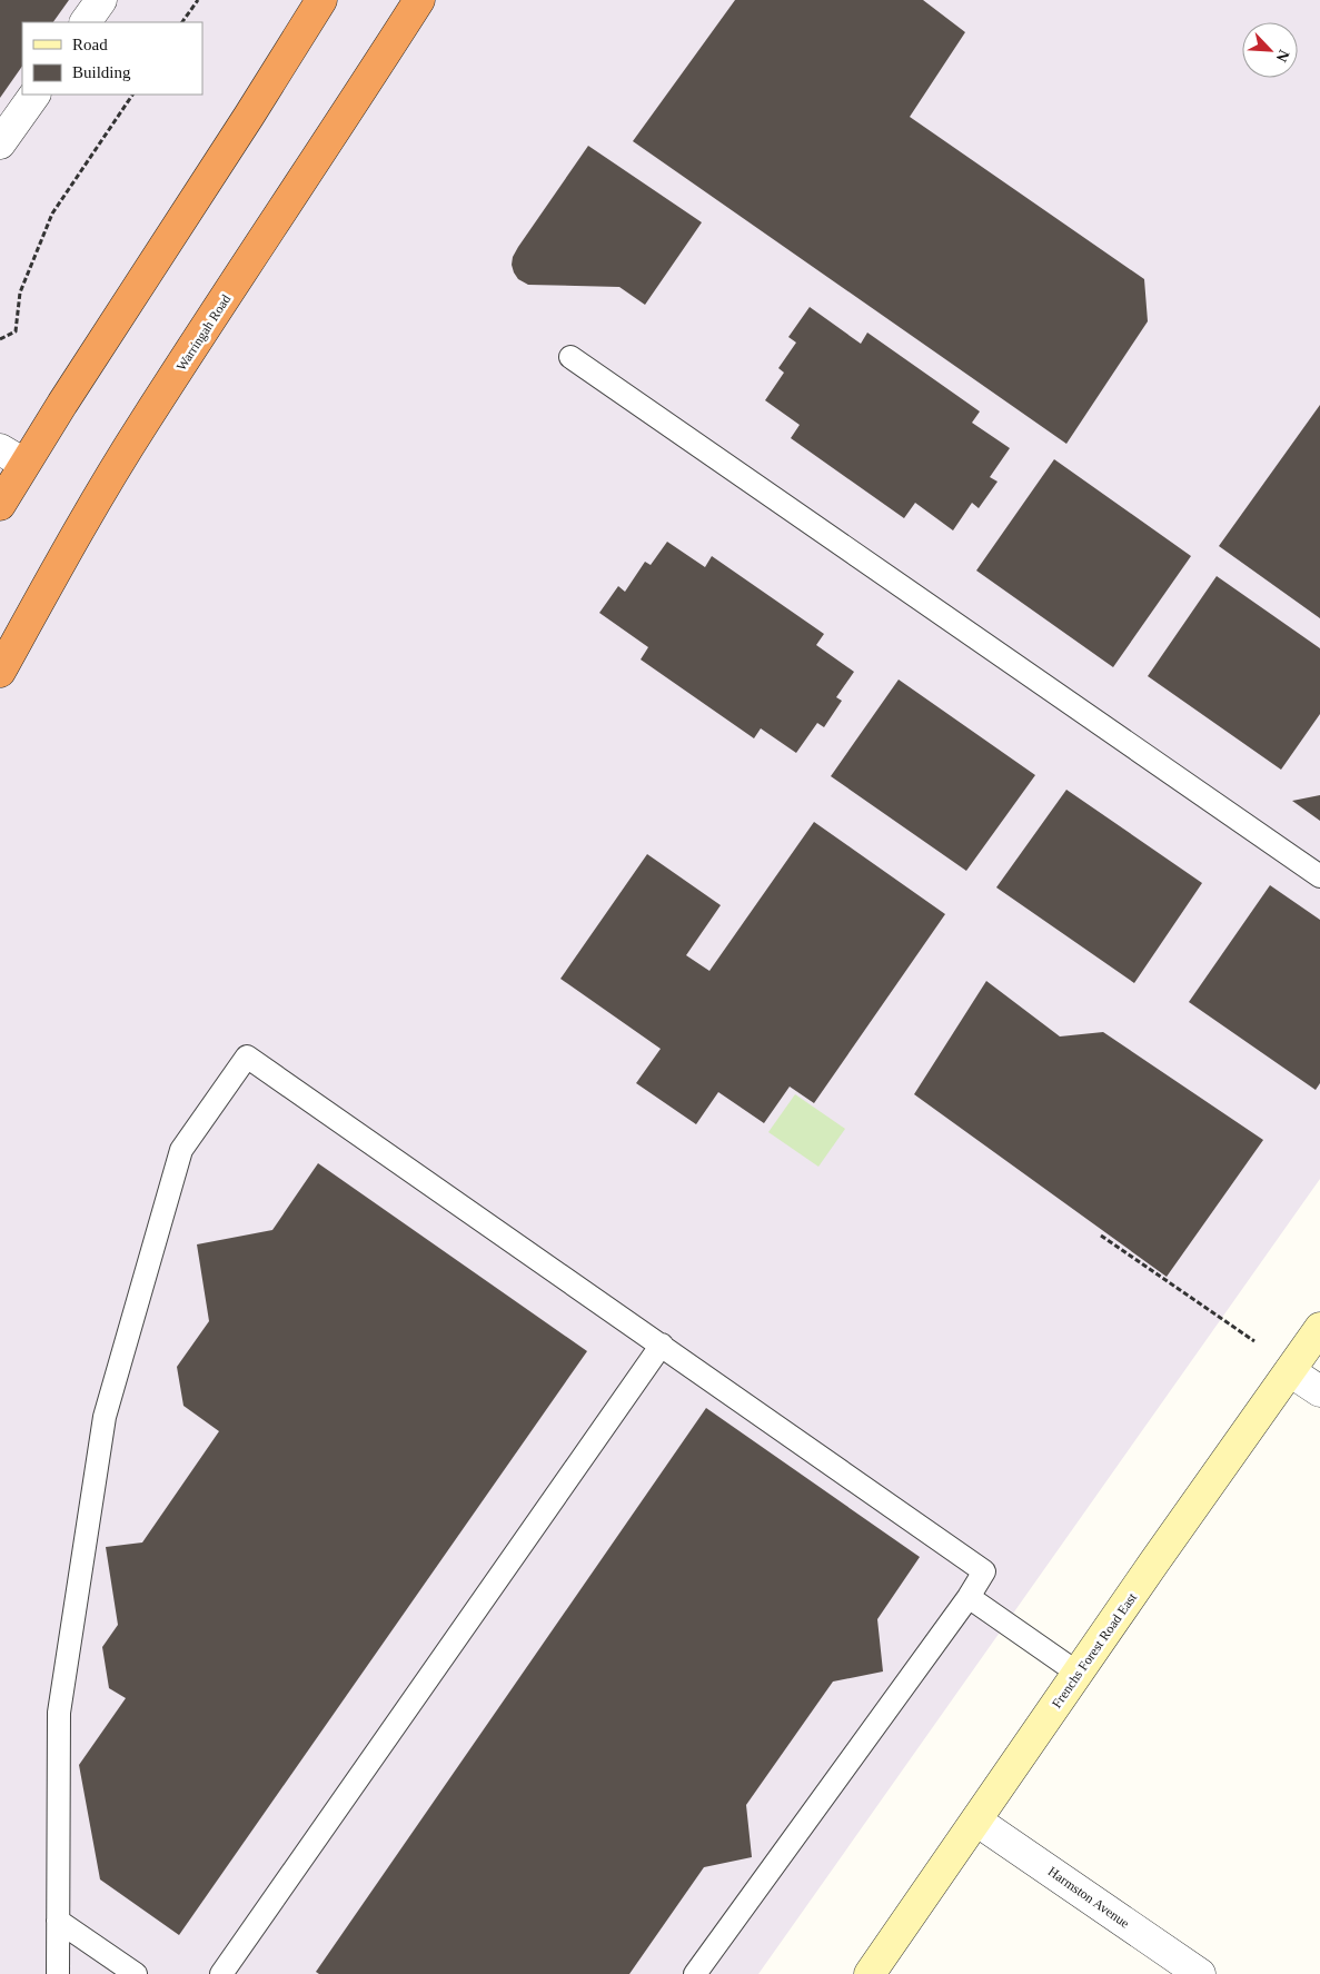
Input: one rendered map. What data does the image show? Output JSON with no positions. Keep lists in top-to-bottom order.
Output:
{
  "streets": {
    "highway": ["Warringah Road"],
    "main road": ["Frenchs Forest Road East"],
    "street": ["Harmston Avenue"]
  },
  "crossings": [
    ["Frenchs Forest Road East", "Harmston Avenue"]
  ],
  "legend": ["Road", "Building"],
  "north": "bottom right"
}
